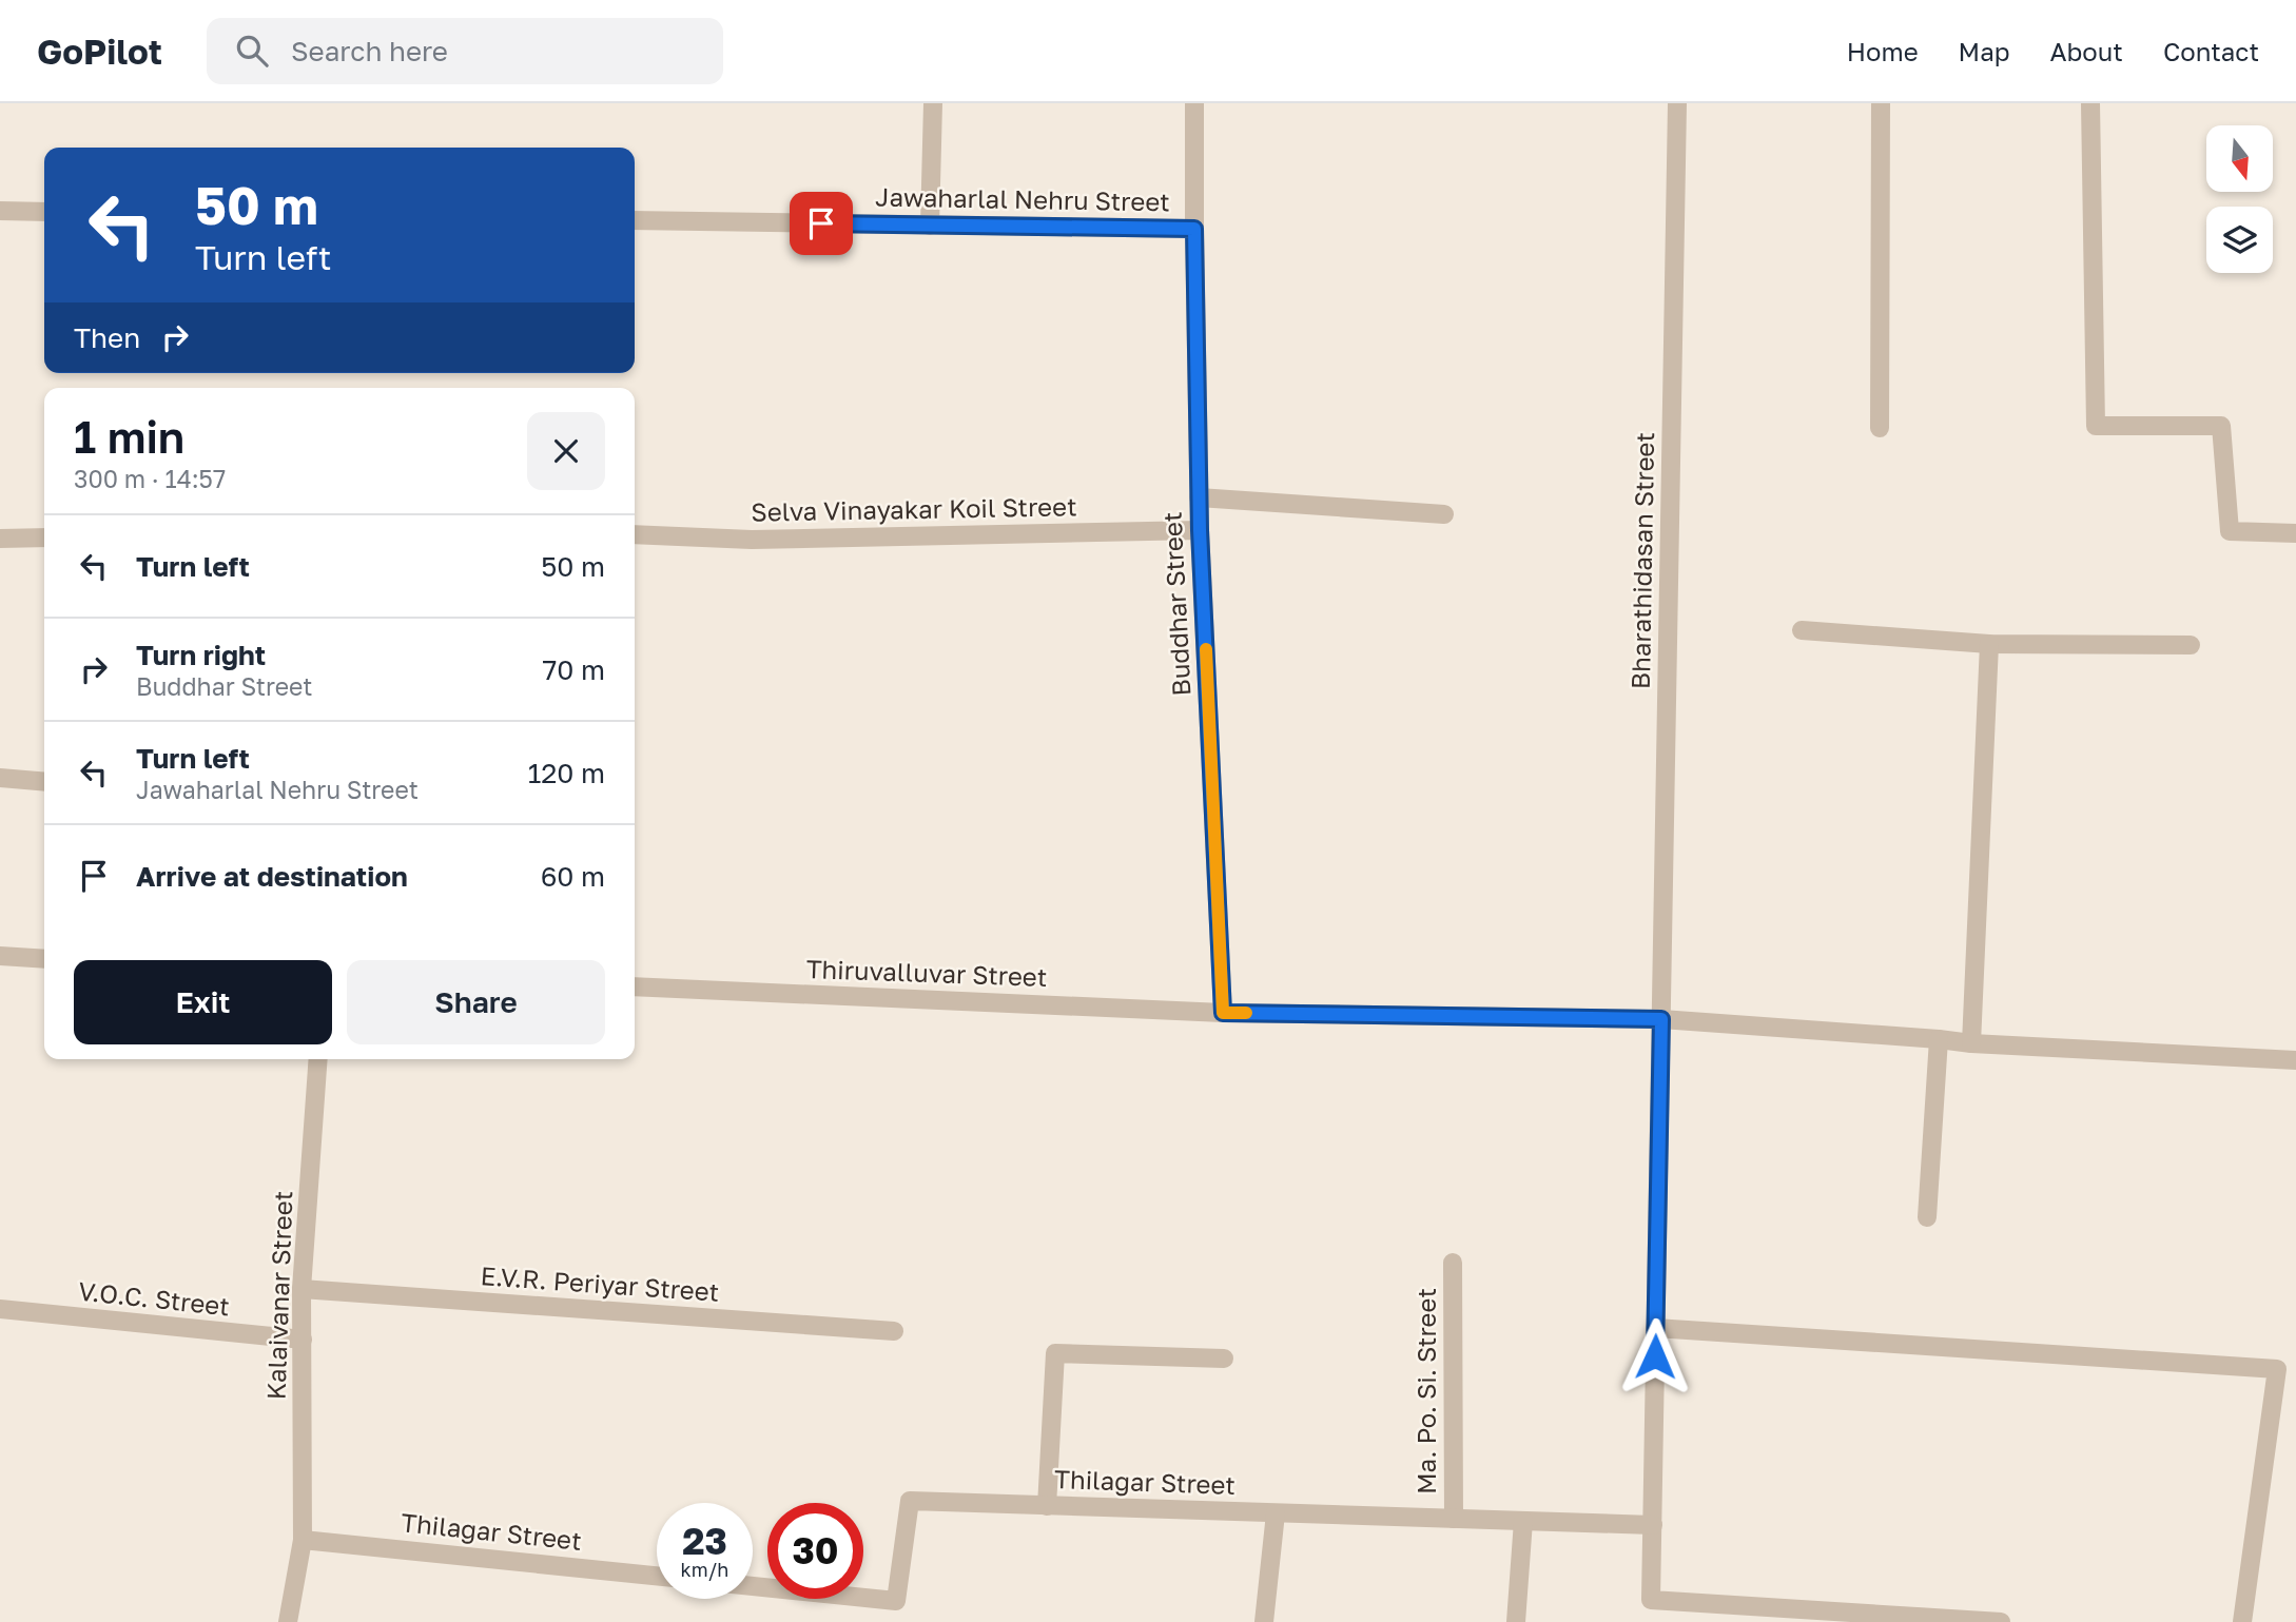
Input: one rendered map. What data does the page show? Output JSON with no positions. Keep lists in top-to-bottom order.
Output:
{
  "streets": {
    "street": [
      "Jawaharlal Nehru Street",
      "Selva Vinayakar Koil Street",
      "Bharathidasan Street",
      "Buddhar Street",
      "Thiruvalluvar Street",
      "E.V.R. Periyar Street",
      "Kalaivanar Street",
      "V.O.C. Street",
      "Ma. Po. Si. Street",
      "Thilagar Street"
    ]
  },
  "crossings": [
    ["Jawaharlal Nehru Street", "Buddhar Street"],
    ["Selva Vinayakar Koil Street", "Buddhar Street"],
    ["Bharathidasan Street", "Thiruvalluvar Street"],
    ["Bharathidasan Street", "Thilagar Street"],
    ["Buddhar Street", "Thiruvalluvar Street"],
    ["E.V.R. Periyar Street", "Kalaivanar Street"],
    ["Kalaivanar Street", "V.O.C. Street"],
    ["Kalaivanar Street", "Thilagar Street"],
    ["Ma. Po. Si. Street", "Thilagar Street"]
  ],
  "north": "bottom",
  "page": {
    "header": "GoPilot",
    "search": "Search here",
    "nav": [
      "Home",
      "Map",
      "About",
      "Contact"
    ],
    "turn": ["50 m", "Turn left"],
    "then": "Then",
    "heading": ["1 min", "300 m · 14:57"],
    "list": [
      {
        "name": "Turn left",
        "value": "50 m"
      },
      {
        "name": "Turn right",
        "note": "Buddhar Street",
        "value": "70 m"
      },
      {
        "name": "Turn left",
        "note": "Jawaharlal Nehru Street",
        "value": "120 m"
      },
      {
        "name": "Arrive at destination",
        "value": "60 m"
      }
    ],
    "buttons": ["Exit", "Share"],
    "speed": "23 km/h",
    "limit": "30"
  }
}
